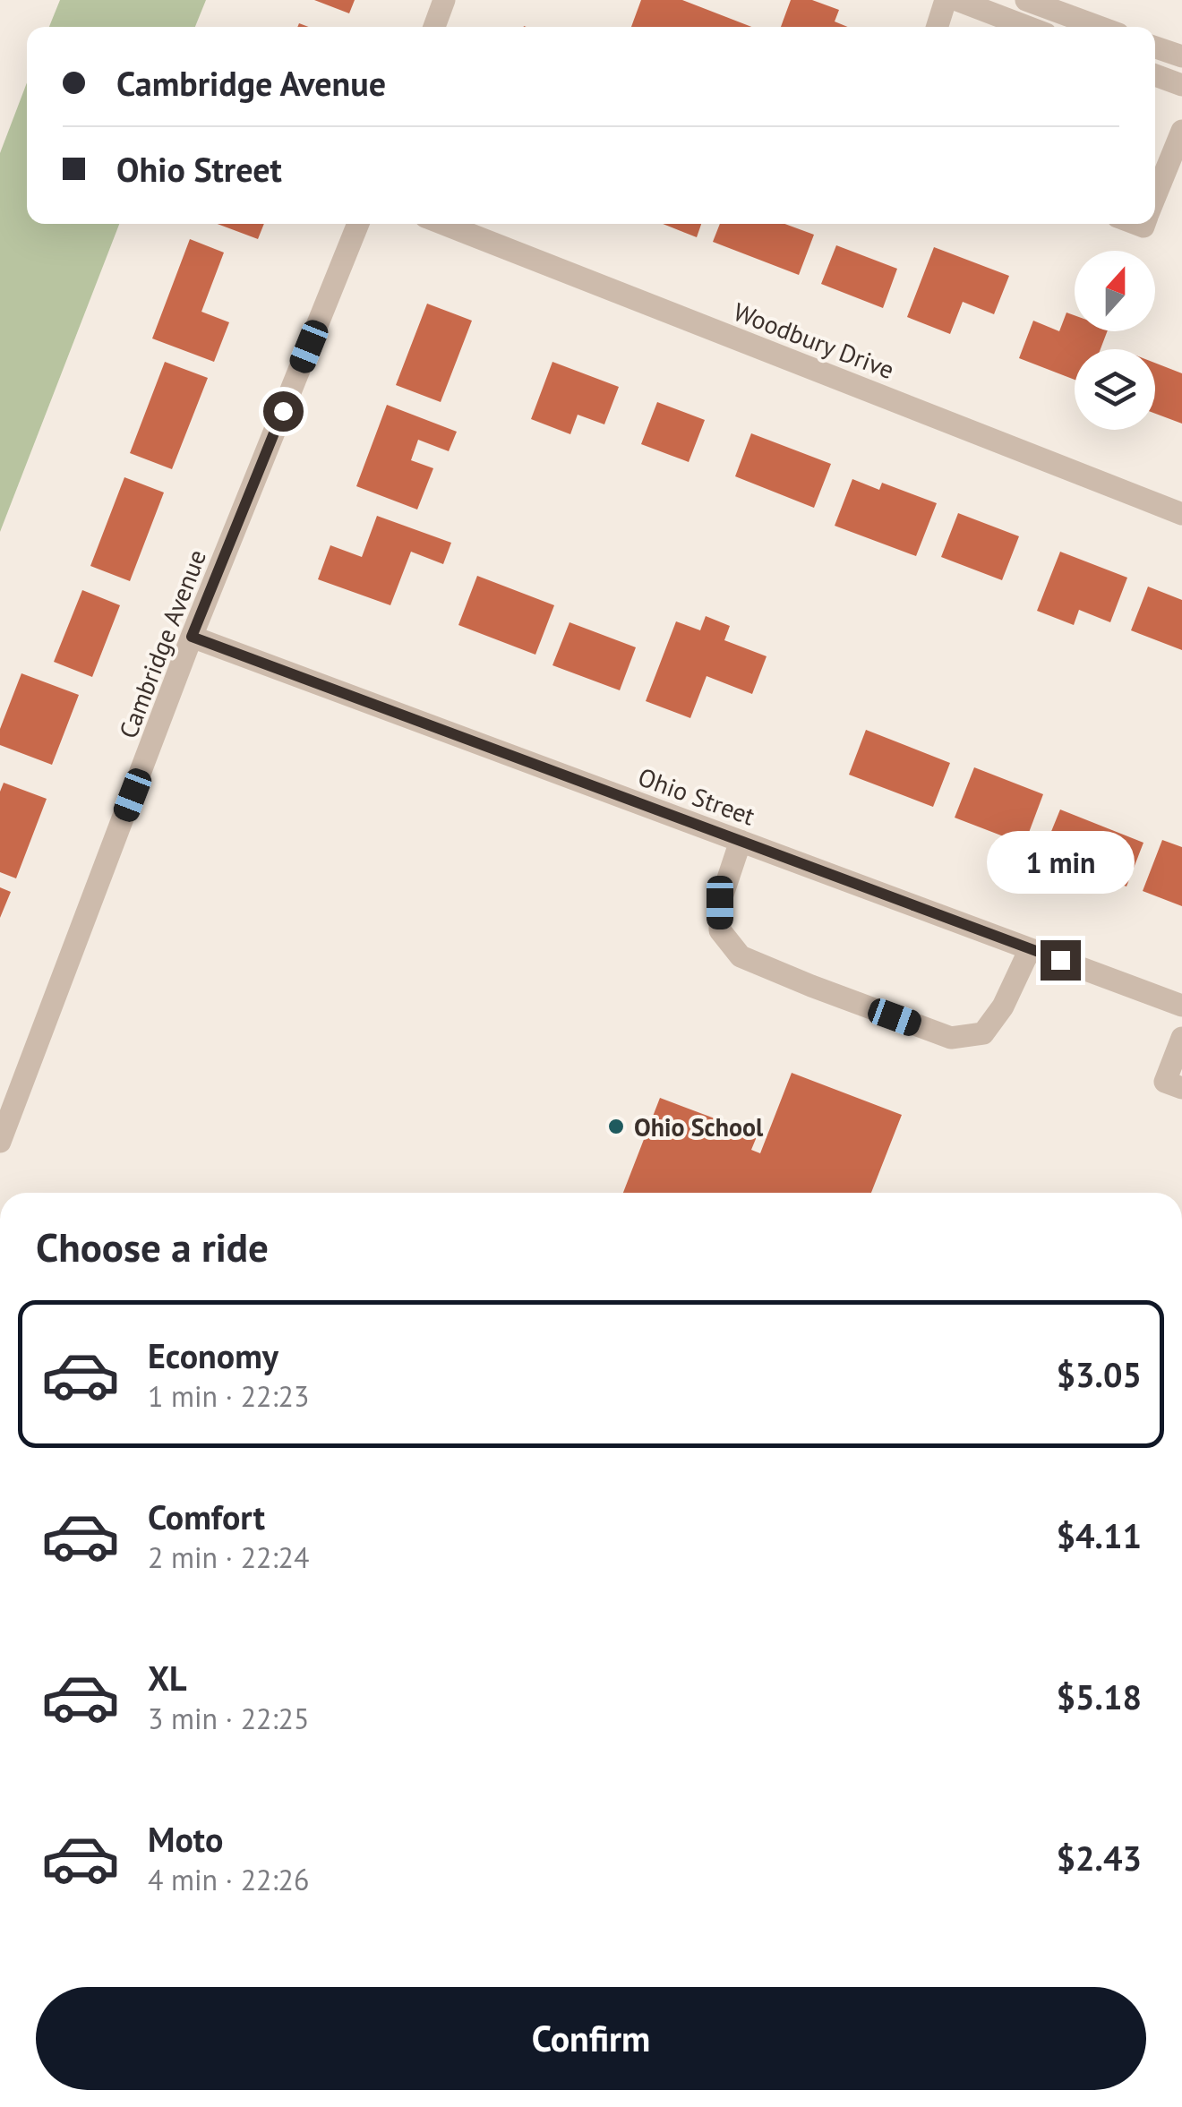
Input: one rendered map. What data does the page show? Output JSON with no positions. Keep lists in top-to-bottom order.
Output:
{
  "streets": {
    "street": ["Woodbury Drive", "Cambridge Avenue", "Ohio Street"]
  },
  "crossings": [
    ["Cambridge Avenue", "Ohio Street"]
  ],
  "places": ["Ohio School"],
  "north": "top",
  "page": {
    "banner": ["Cambridge Avenue", "Ohio Street"],
    "bubble": "1 min",
    "heading": "Choose a ride",
    "list": [
      {
        "name": "Economy",
        "note": "1 min · 22:23",
        "value": "$3.05"
      },
      {
        "name": "Comfort",
        "note": "2 min · 22:24",
        "value": "$4.11"
      },
      {
        "name": "XL",
        "note": "3 min · 22:25",
        "value": "$5.18"
      },
      {
        "name": "Moto",
        "note": "4 min · 22:26",
        "value": "$2.43"
      }
    ],
    "buttons": "Confirm"
  }
}
